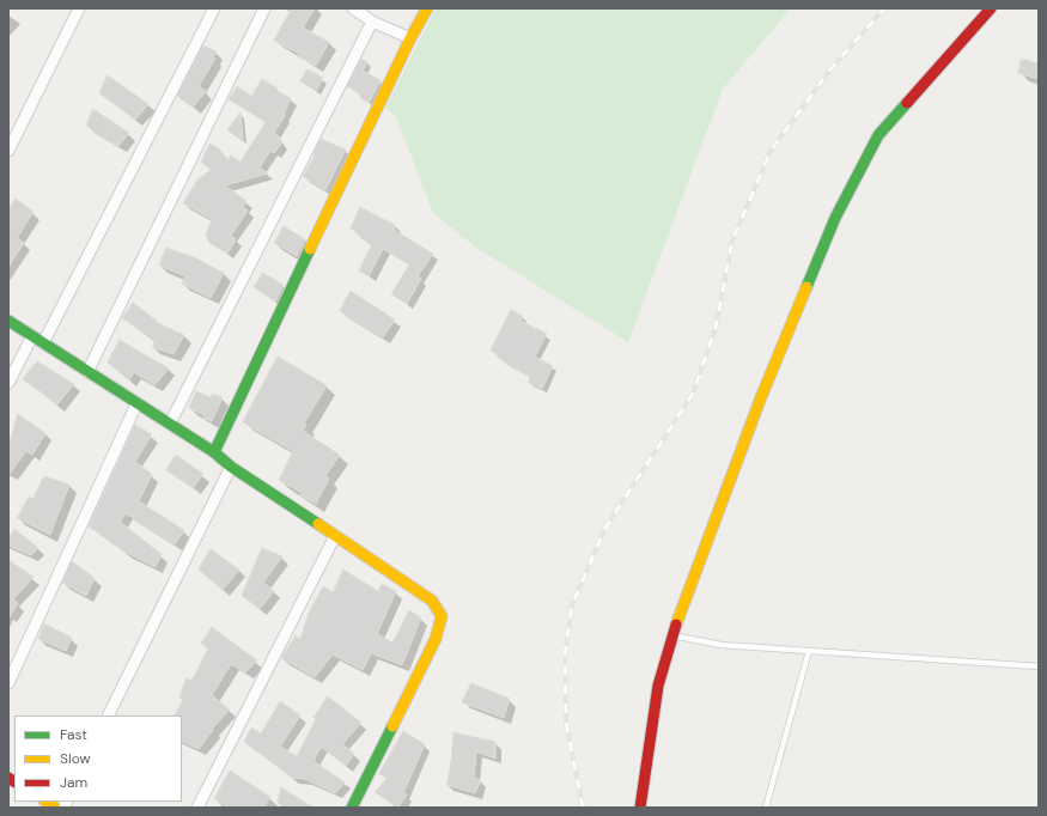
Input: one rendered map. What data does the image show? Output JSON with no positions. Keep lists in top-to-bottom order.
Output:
{
  "legend": ["Fast", "Slow", "Jam"]
}
